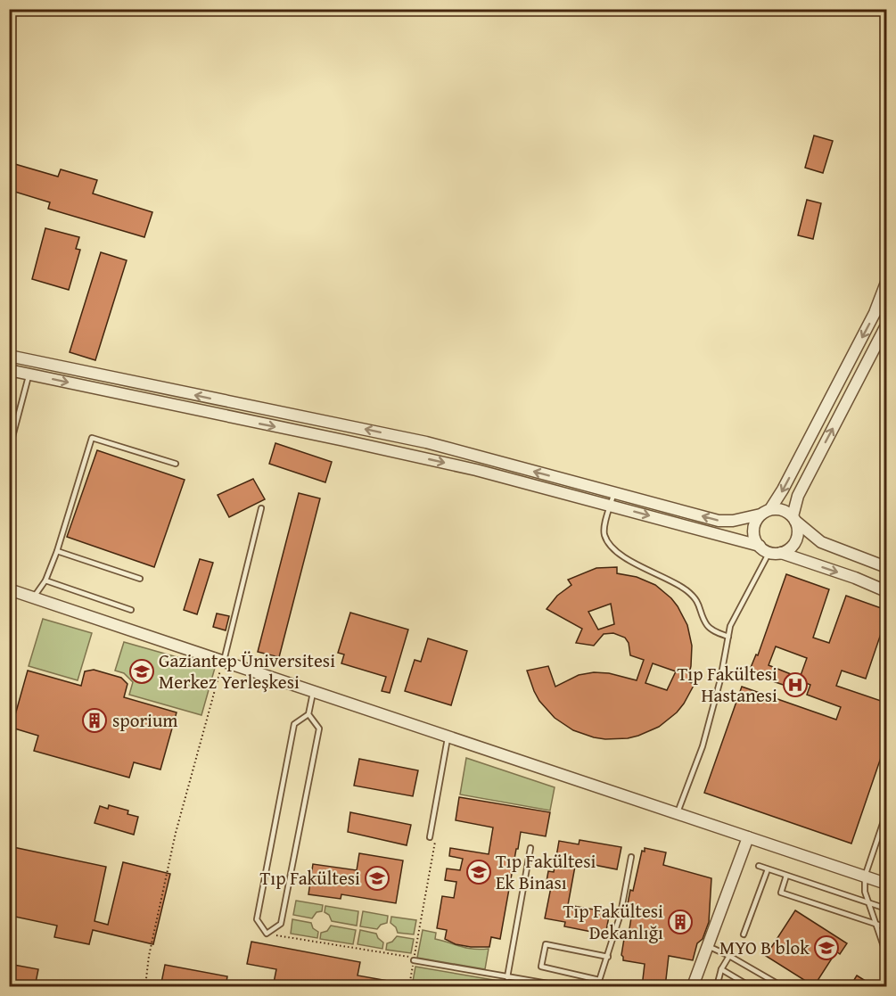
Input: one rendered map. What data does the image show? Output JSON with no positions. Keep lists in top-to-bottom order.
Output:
{
  "places": {
    "school or university": [
      "Gaziantep Üniversitesi Merkez Yerleşkesi",
      "Tıp Fakültesi Ek Binası",
      "Tıp Fakültesi",
      "MYO B blok"
    ],
    "hospital": ["Tıp Fakültesi Hastanesi"],
    "building": ["sporium", "Tıp Fakültesi Dekanlığı"]
  }
}
